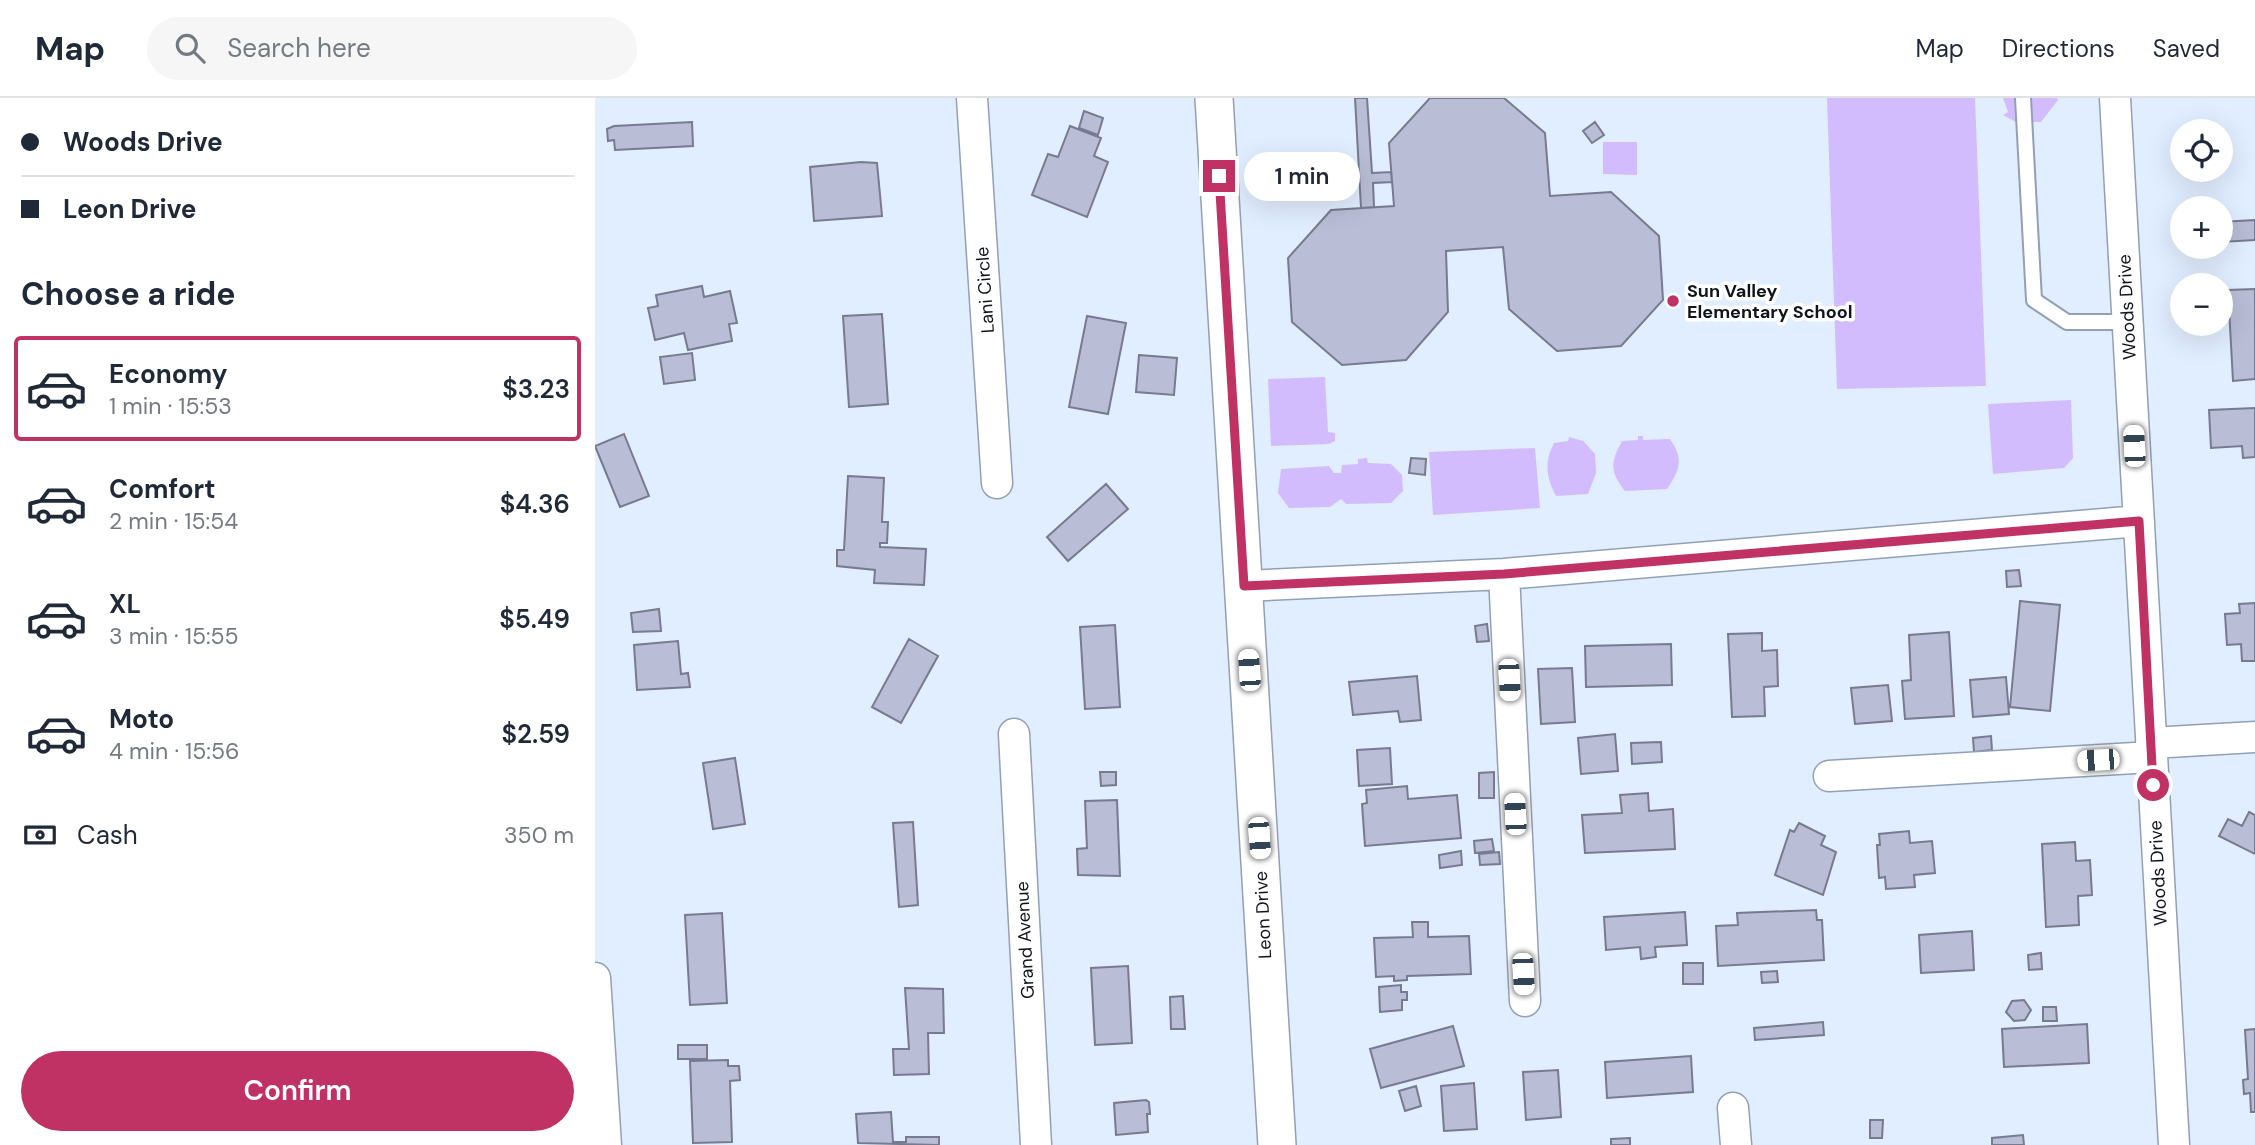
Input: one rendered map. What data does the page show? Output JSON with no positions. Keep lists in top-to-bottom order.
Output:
{
  "streets": {
    "street": [
      "Lani Circle",
      "Woods Drive",
      "Leon Drive",
      "Grand Avenue"
    ]
  },
  "places": ["Sun Valley Elementary School"],
  "page": {
    "header": "Map",
    "search": "Search here",
    "nav": ["Map", "Directions", "Saved"],
    "banner": ["Woods Drive", "Leon Drive"],
    "map_buttons": ["+", "−"],
    "bubble": "1 min",
    "heading": "Choose a ride",
    "list": [
      {
        "name": "Economy",
        "note": "1 min · 15:53",
        "value": "$3.23"
      },
      {
        "name": "Comfort",
        "note": "2 min · 15:54",
        "value": "$4.36"
      },
      {
        "name": "XL",
        "note": "3 min · 15:55",
        "value": "$5.49"
      },
      {
        "name": "Moto",
        "note": "4 min · 15:56",
        "value": "$2.59"
      }
    ],
    "pay": ["Cash", "350 m"],
    "buttons": "Confirm"
  }
}
